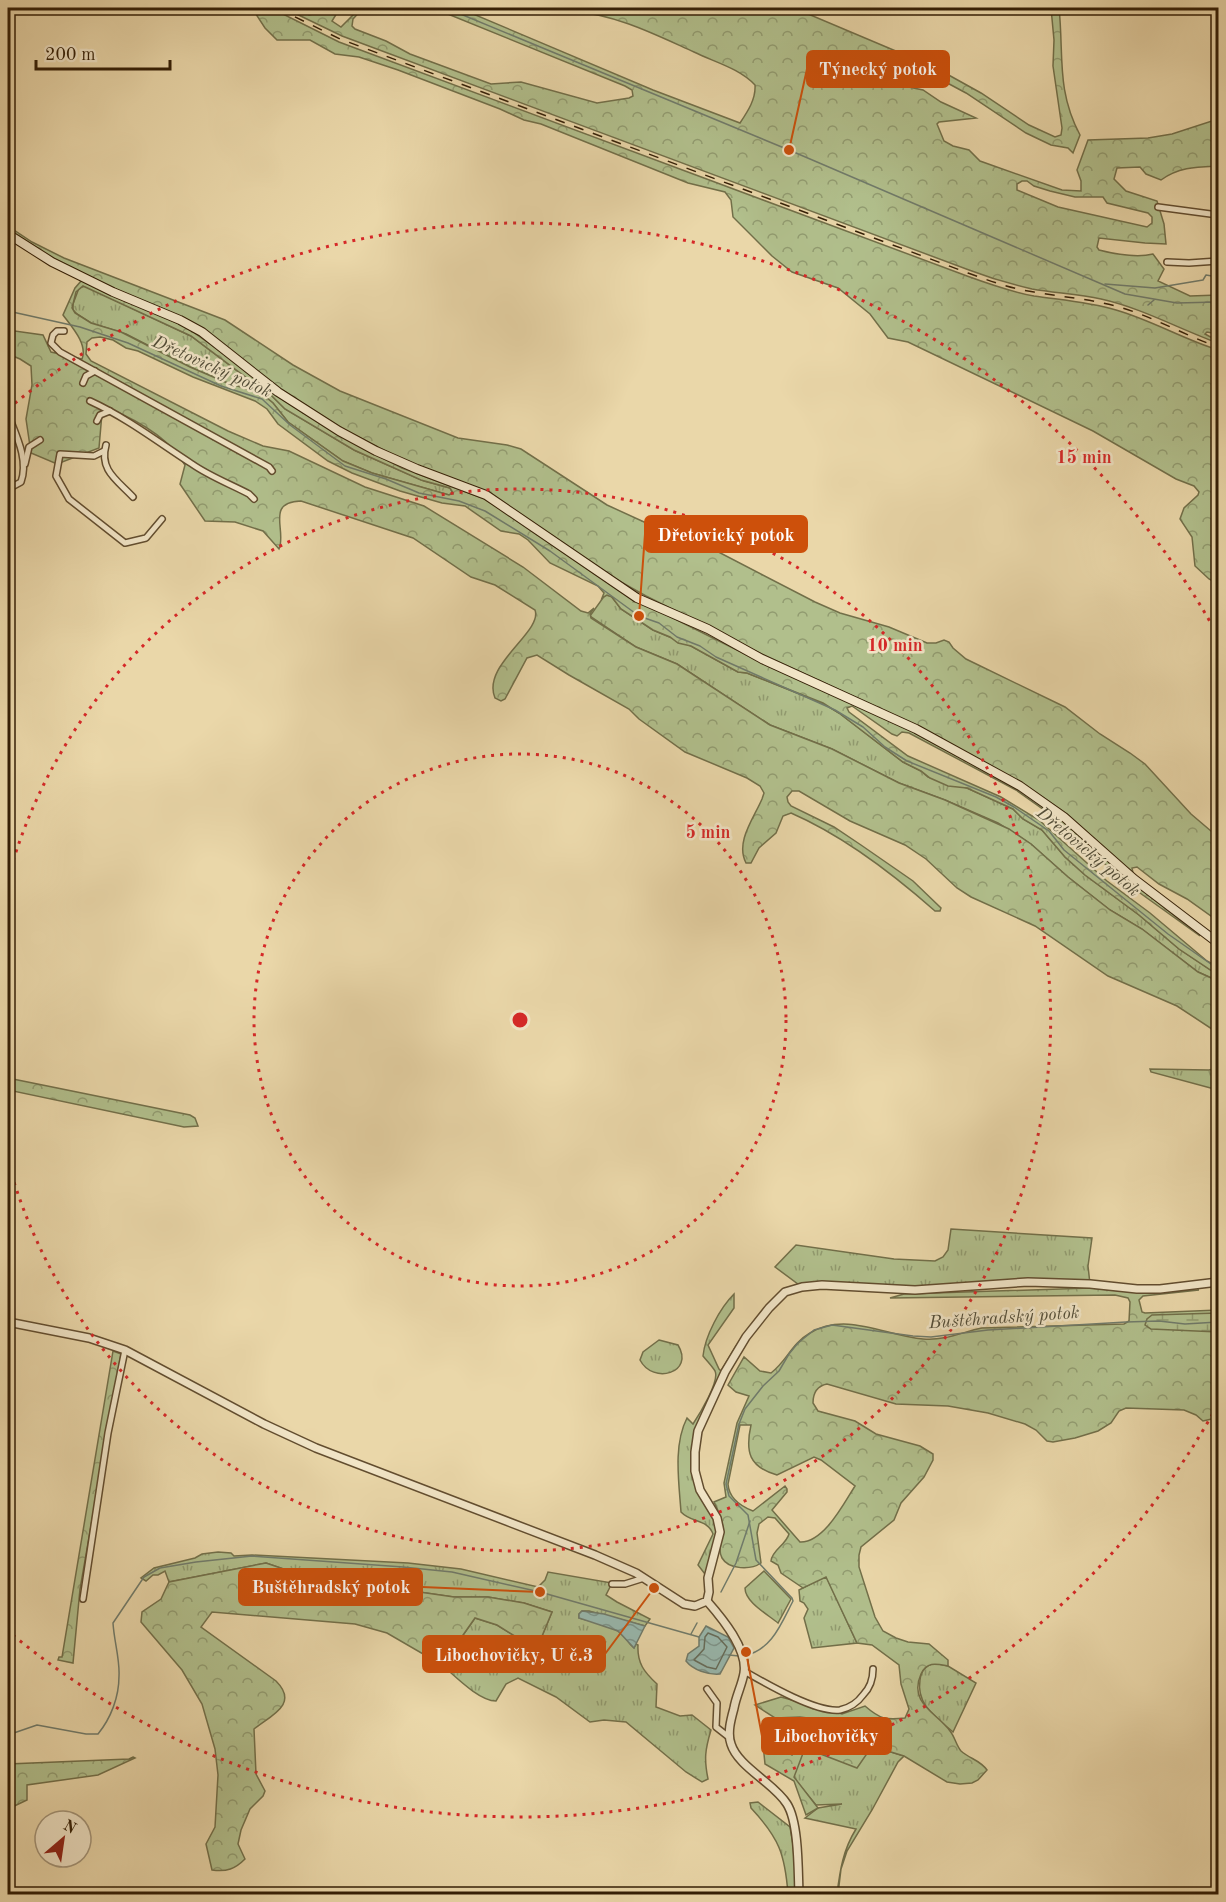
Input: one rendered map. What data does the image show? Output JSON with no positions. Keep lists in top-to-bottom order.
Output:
{
  "water": ["Dřetovický potok", "Buštěhradský potok"],
  "places": [
    "Týnecký potok",
    "Dřetovický potok",
    "Libochovičky, U č.3",
    "Buštěhradský potok",
    "Libochovičky"
  ],
  "scale_bar": "200 m",
  "north": "top right",
  "rings": ["15 min", "10 min", "5 min"]
}
